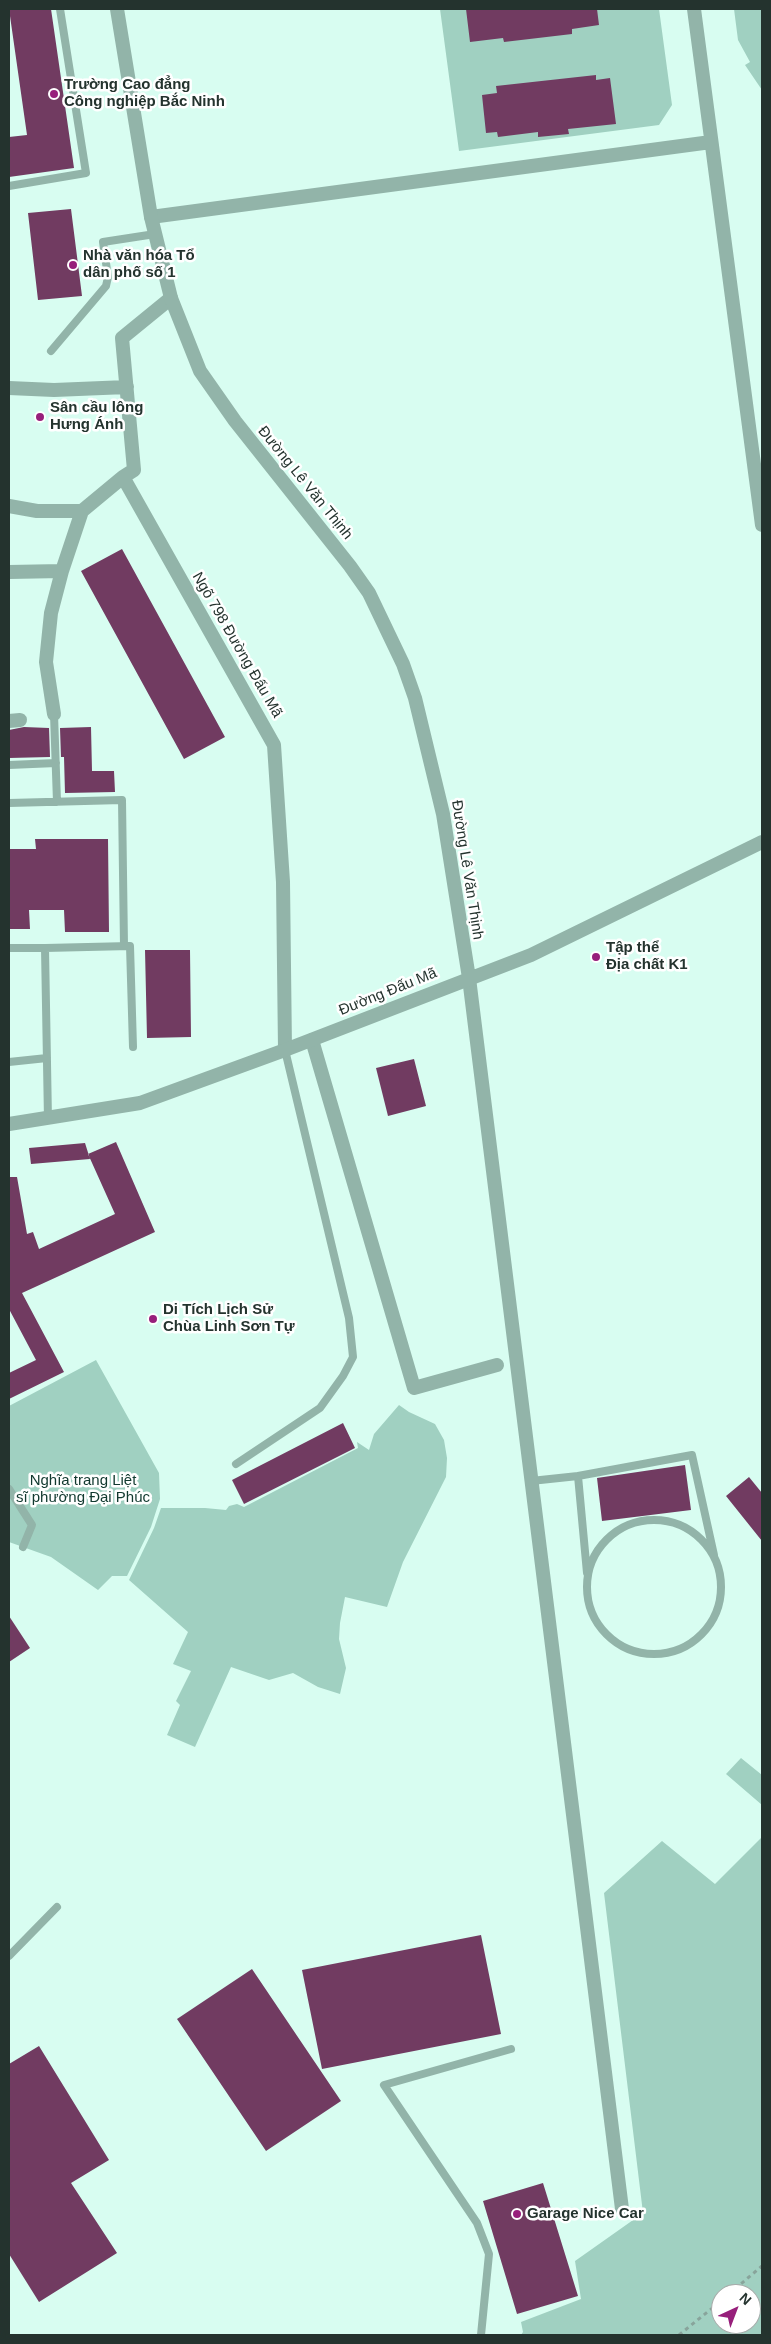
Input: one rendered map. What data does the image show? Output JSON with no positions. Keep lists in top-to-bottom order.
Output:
{
  "streets": {
    "street": ["Đường Lê Văn Thịnh", "Ngõ 798 Đường Đấu Mã", "Đường Đấu Mã"]
  },
  "crossings": [
    ["Đường Lê Văn Thịnh", "Đường Đấu Mã"],
    ["Ngõ 798 Đường Đấu Mã", "Đường Đấu Mã"]
  ],
  "parks": ["Nghĩa trang Liệt sĩ phường Đại Phúc"],
  "places": [
    "Trường Cao đẳng Công nghiệp Bắc Ninh",
    "Nhà văn hóa Tổ dân phố số 1",
    "Sân cầu lông Hưng Ánh",
    "Tập thể Địa chất K1",
    "Di Tích Lịch Sử Chùa Linh Sơn Tự",
    "Garage Nice Car"
  ],
  "north": "top right"
}
